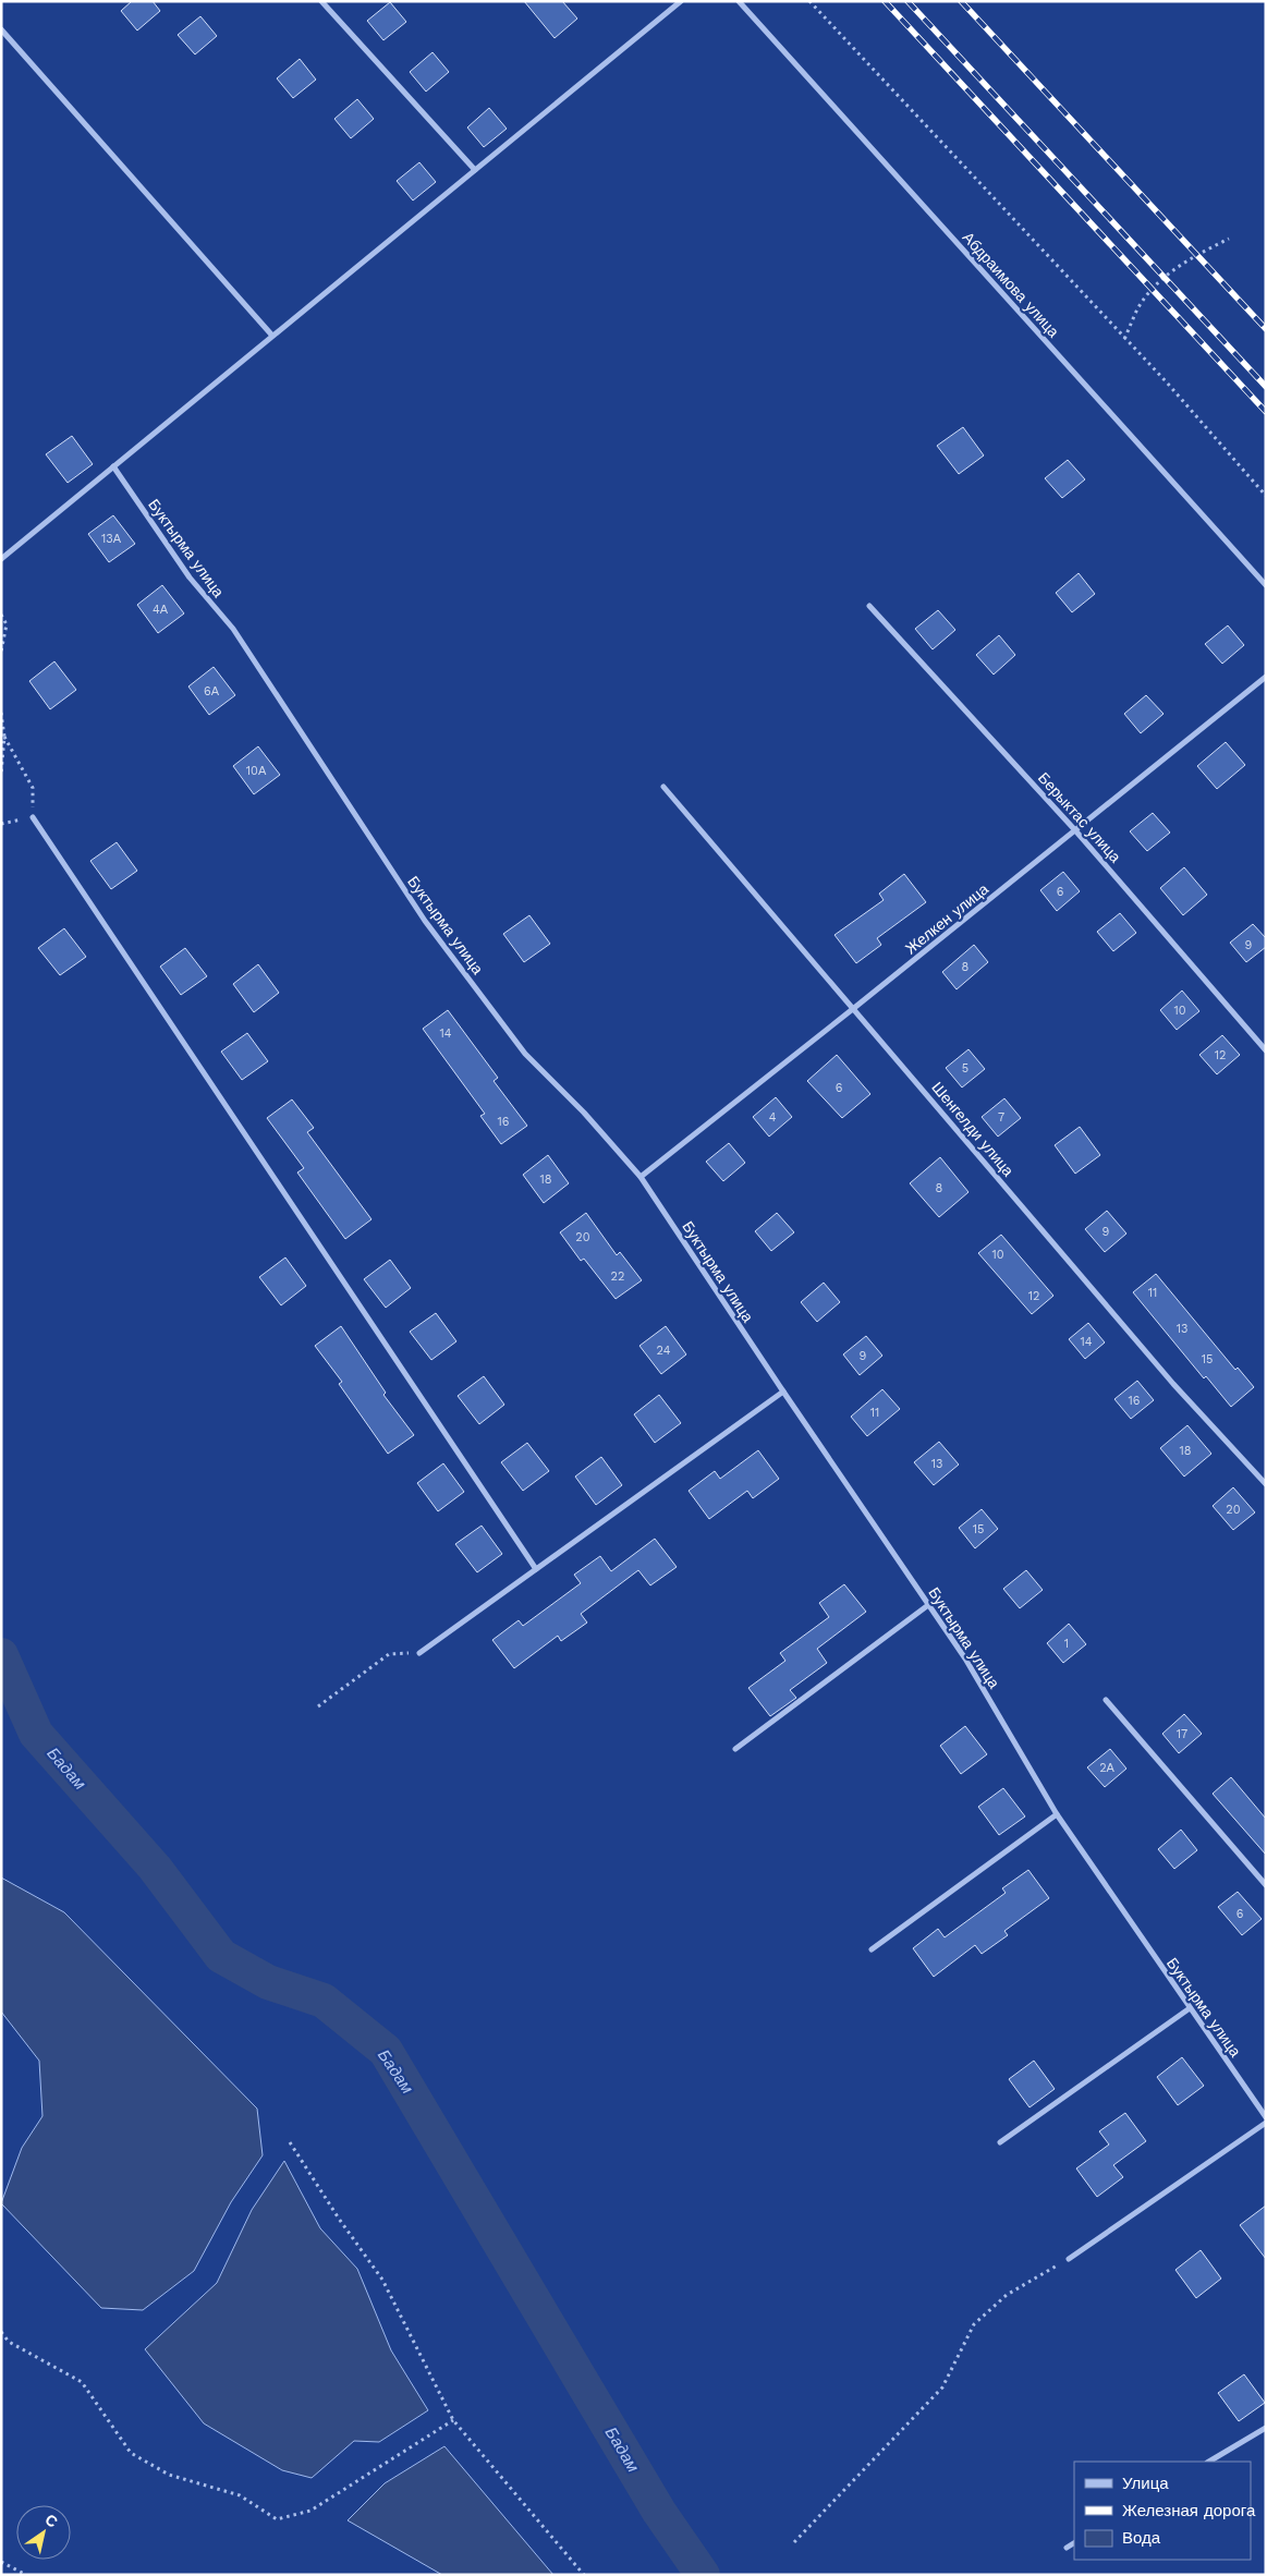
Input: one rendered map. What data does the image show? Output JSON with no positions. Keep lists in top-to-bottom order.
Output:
{
  "streets": {
    "street": [
      "Абдраимова улица",
      "Буктырма улица",
      "Берыктас улица",
      "Желкен улица",
      "Шенгелди улица"
    ]
  },
  "crossings": [
    ["Буктырма улица", "Желкен улица"],
    ["Берыктас улица", "Желкен улица"],
    ["Желкен улица", "Шенгелди улица"]
  ],
  "water": ["Бадам"],
  "house_numbers": [
    "13А",
    "4А",
    "6А",
    "10А",
    "6",
    "9",
    "8",
    "10",
    "14",
    "12",
    "5",
    "6",
    "4",
    "7",
    "16",
    "18",
    "8",
    "9",
    "20",
    "10",
    "22",
    "11",
    "12",
    "13",
    "14",
    "24",
    "9",
    "15",
    "16",
    "11",
    "18",
    "13",
    "20",
    "15",
    "1",
    "17",
    "2А",
    "6"
  ],
  "legend": ["Улица", "Железная дорога", "Вода"],
  "north": "top right"
}
